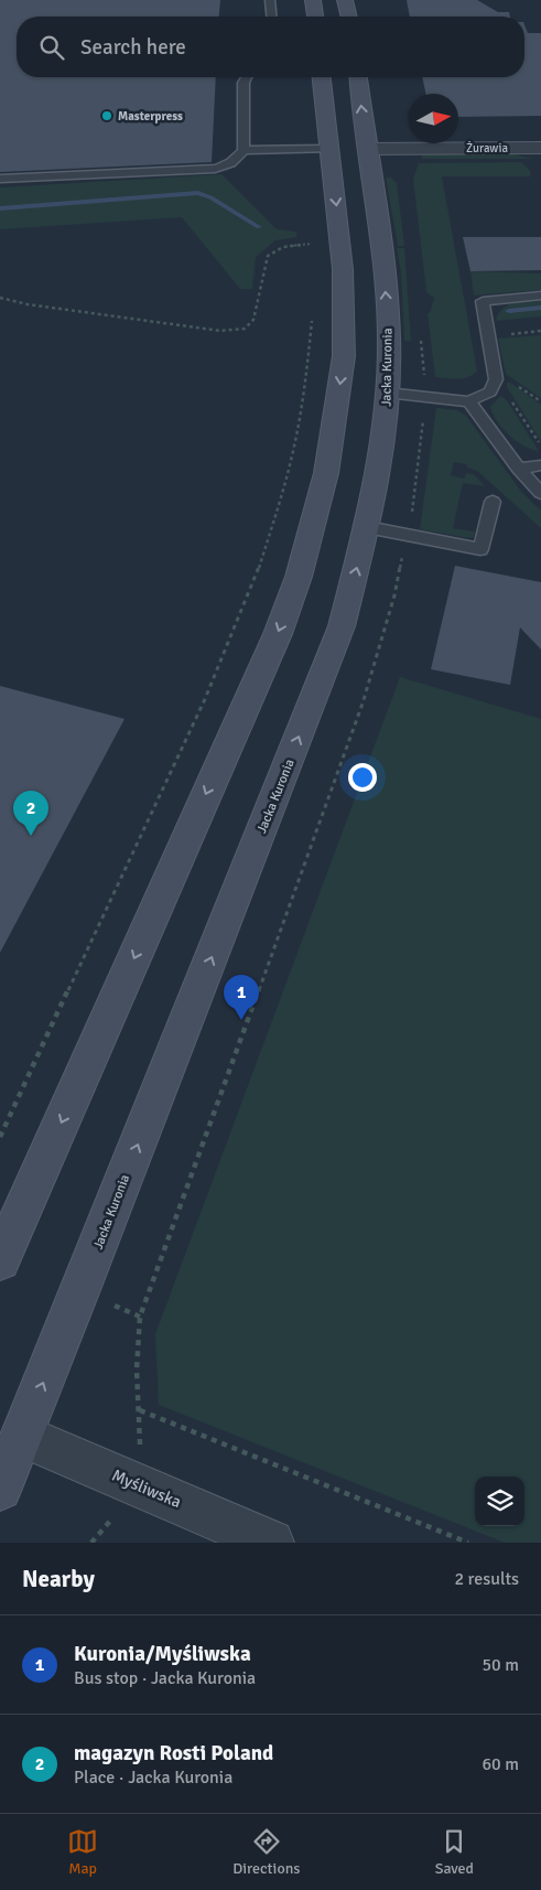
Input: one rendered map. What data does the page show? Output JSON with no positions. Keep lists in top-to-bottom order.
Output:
{
  "streets": {
    "main road": ["Jacka Kuronia"],
    "street": ["Żurawia", "Myśliwska"]
  },
  "crossings": [
    ["Żurawia", "Jacka Kuronia"],
    ["Jacka Kuronia", "Myśliwska"]
  ],
  "places": ["Masterpress"],
  "north": "right",
  "page": {
    "search": "Search here",
    "pins": ["2", "1"],
    "heading": ["Nearby", "2 results"],
    "list": [
      {
        "mark": "1",
        "name": "Kuronia/Myśliwska",
        "note": "Bus stop · Jacka Kuronia",
        "value": "50 m"
      },
      {
        "mark": "2",
        "name": "magazyn Rosti Poland",
        "note": "Place · Jacka Kuronia",
        "value": "60 m"
      }
    ],
    "nav": ["Map", "Directions", "Saved"]
  }
}
